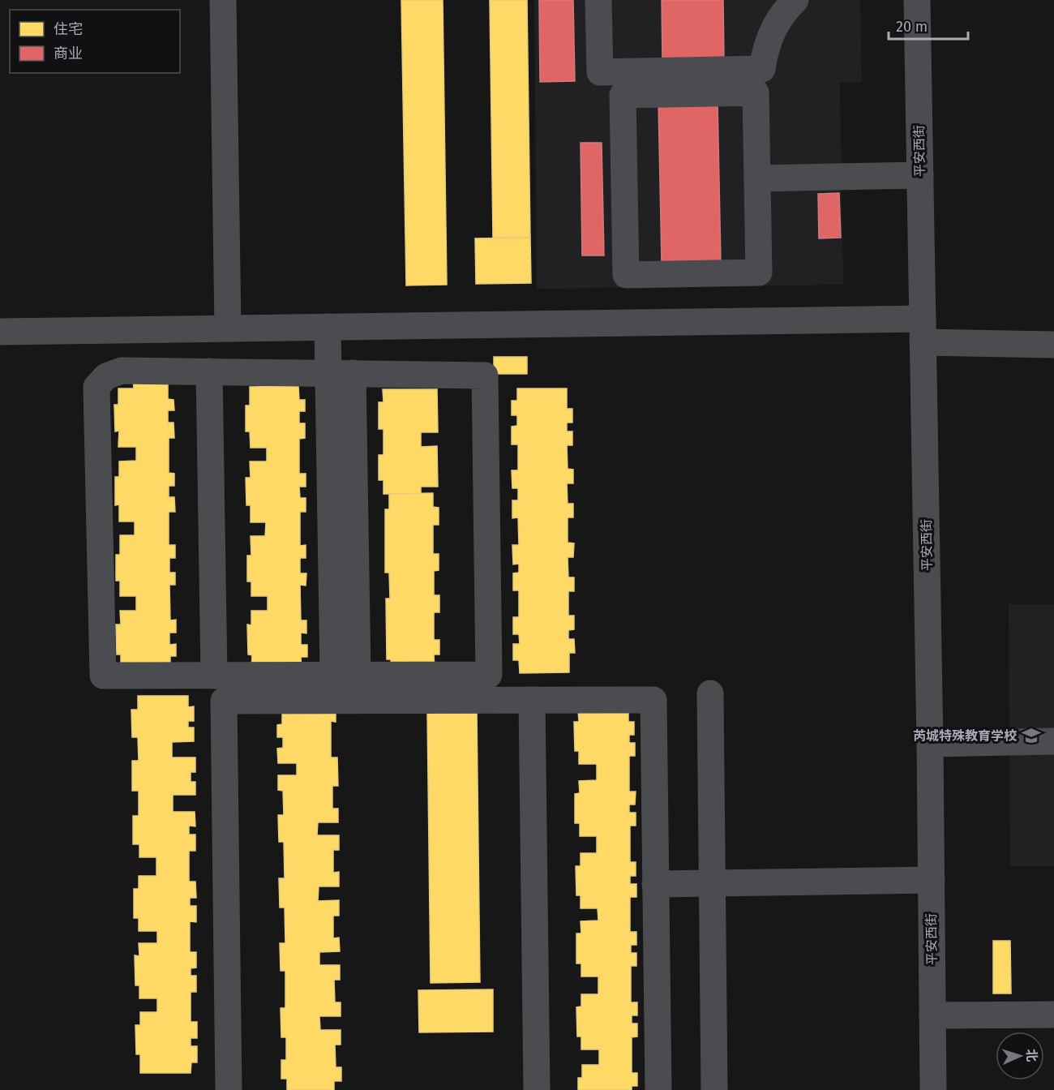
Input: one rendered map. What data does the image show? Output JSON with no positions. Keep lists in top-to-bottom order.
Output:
{
  "streets": {
    "street": ["平安西街"]
  },
  "places": {
    "school or university": ["芮城特殊教育学校"]
  },
  "legend": ["住宅", "商业"],
  "scale_bar": "20 m",
  "north": "right"
}
